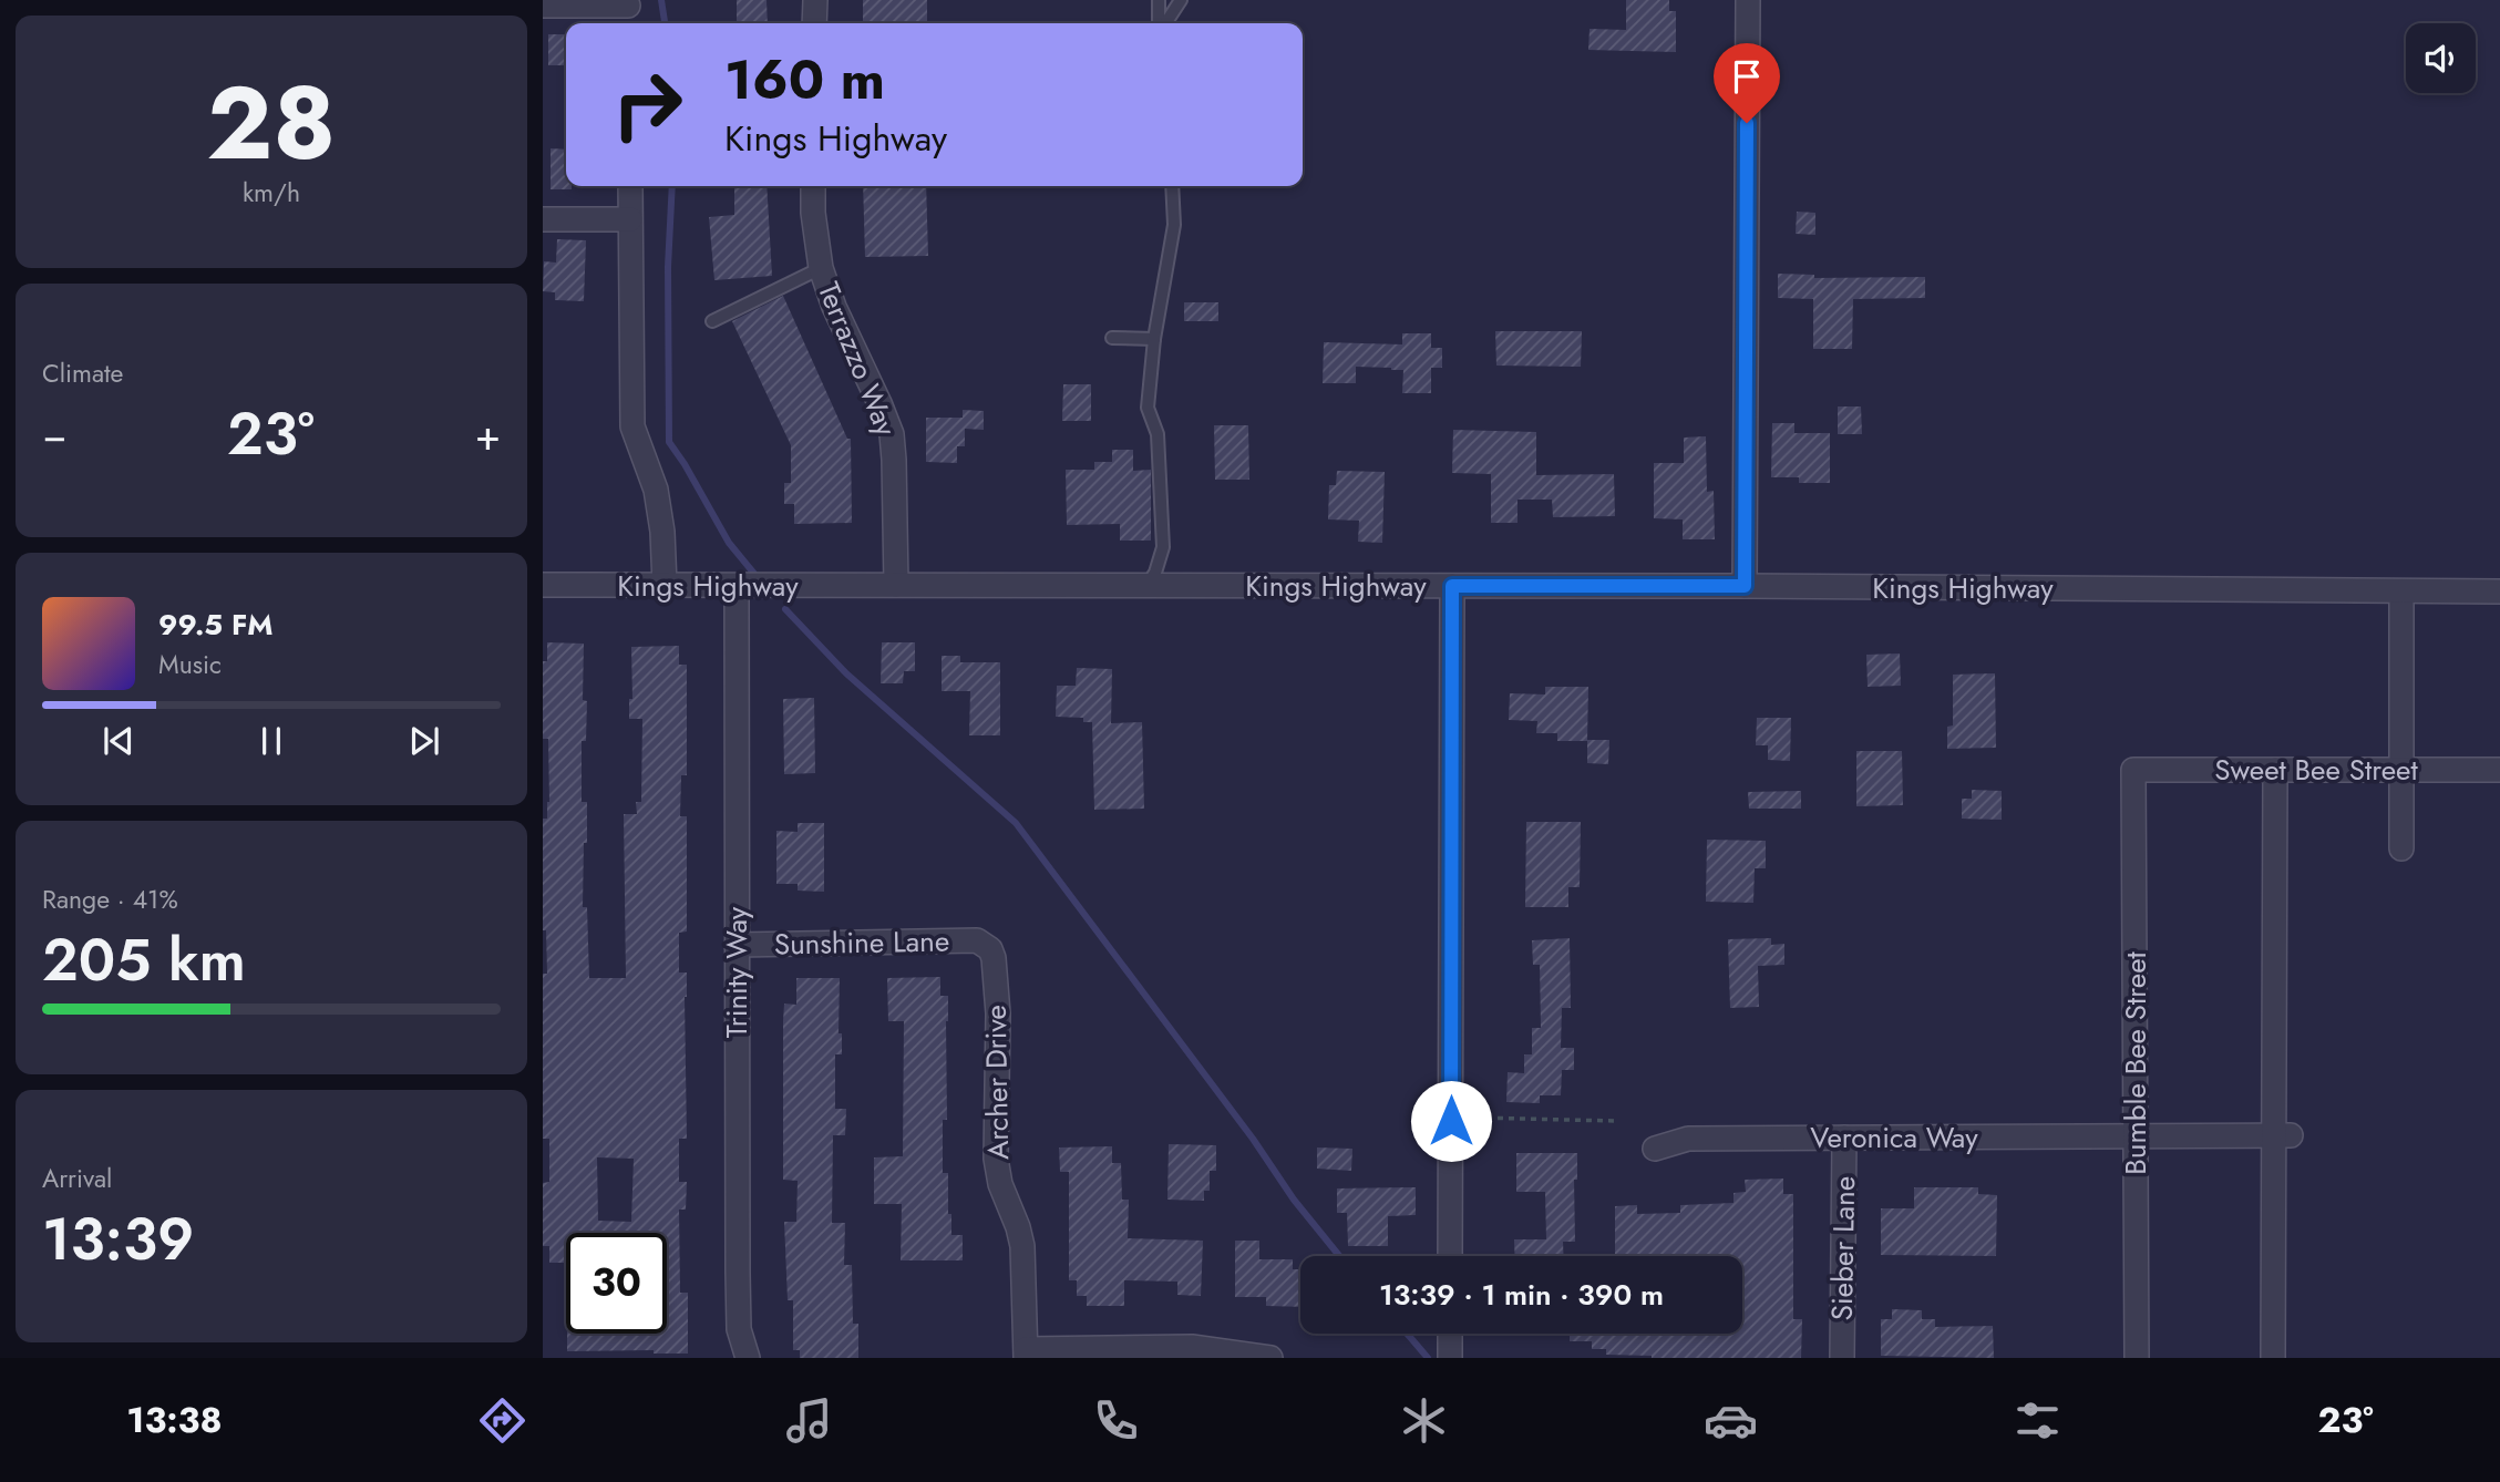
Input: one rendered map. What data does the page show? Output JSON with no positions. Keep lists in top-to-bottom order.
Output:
{
  "streets": {
    "street": [
      "Terrazzo Way",
      "Kings Highway",
      "Sweet Bee Street",
      "Sunshine Lane",
      "Trinity Way",
      "Bumble Bee Street",
      "Archer Drive",
      "Veronica Way",
      "Sieber Lane"
    ]
  },
  "crossings": [
    ["Terrazzo Way", "Kings Highway"],
    ["Kings Highway", "Trinity Way"],
    ["Sweet Bee Street", "Bumble Bee Street"],
    ["Sunshine Lane", "Trinity Way"],
    ["Sunshine Lane", "Archer Drive"],
    ["Bumble Bee Street", "Veronica Way"],
    ["Veronica Way", "Sieber Lane"]
  ],
  "page": {
    "tile": [
      ["28", "km/h"],
      "Climate",
      ["Range · 41%", "205 km"],
      ["Arrival", "13:39"]
    ],
    "turn": ["160 m", "Kings Highway"],
    "heat": ["−", "23°", "+"],
    "song": ["99.5 FM", "Music"],
    "limit": "30",
    "trip": "13:39 · 1 min · 390 m",
    "tabs": ["13:38", "23°"]
  }
}
